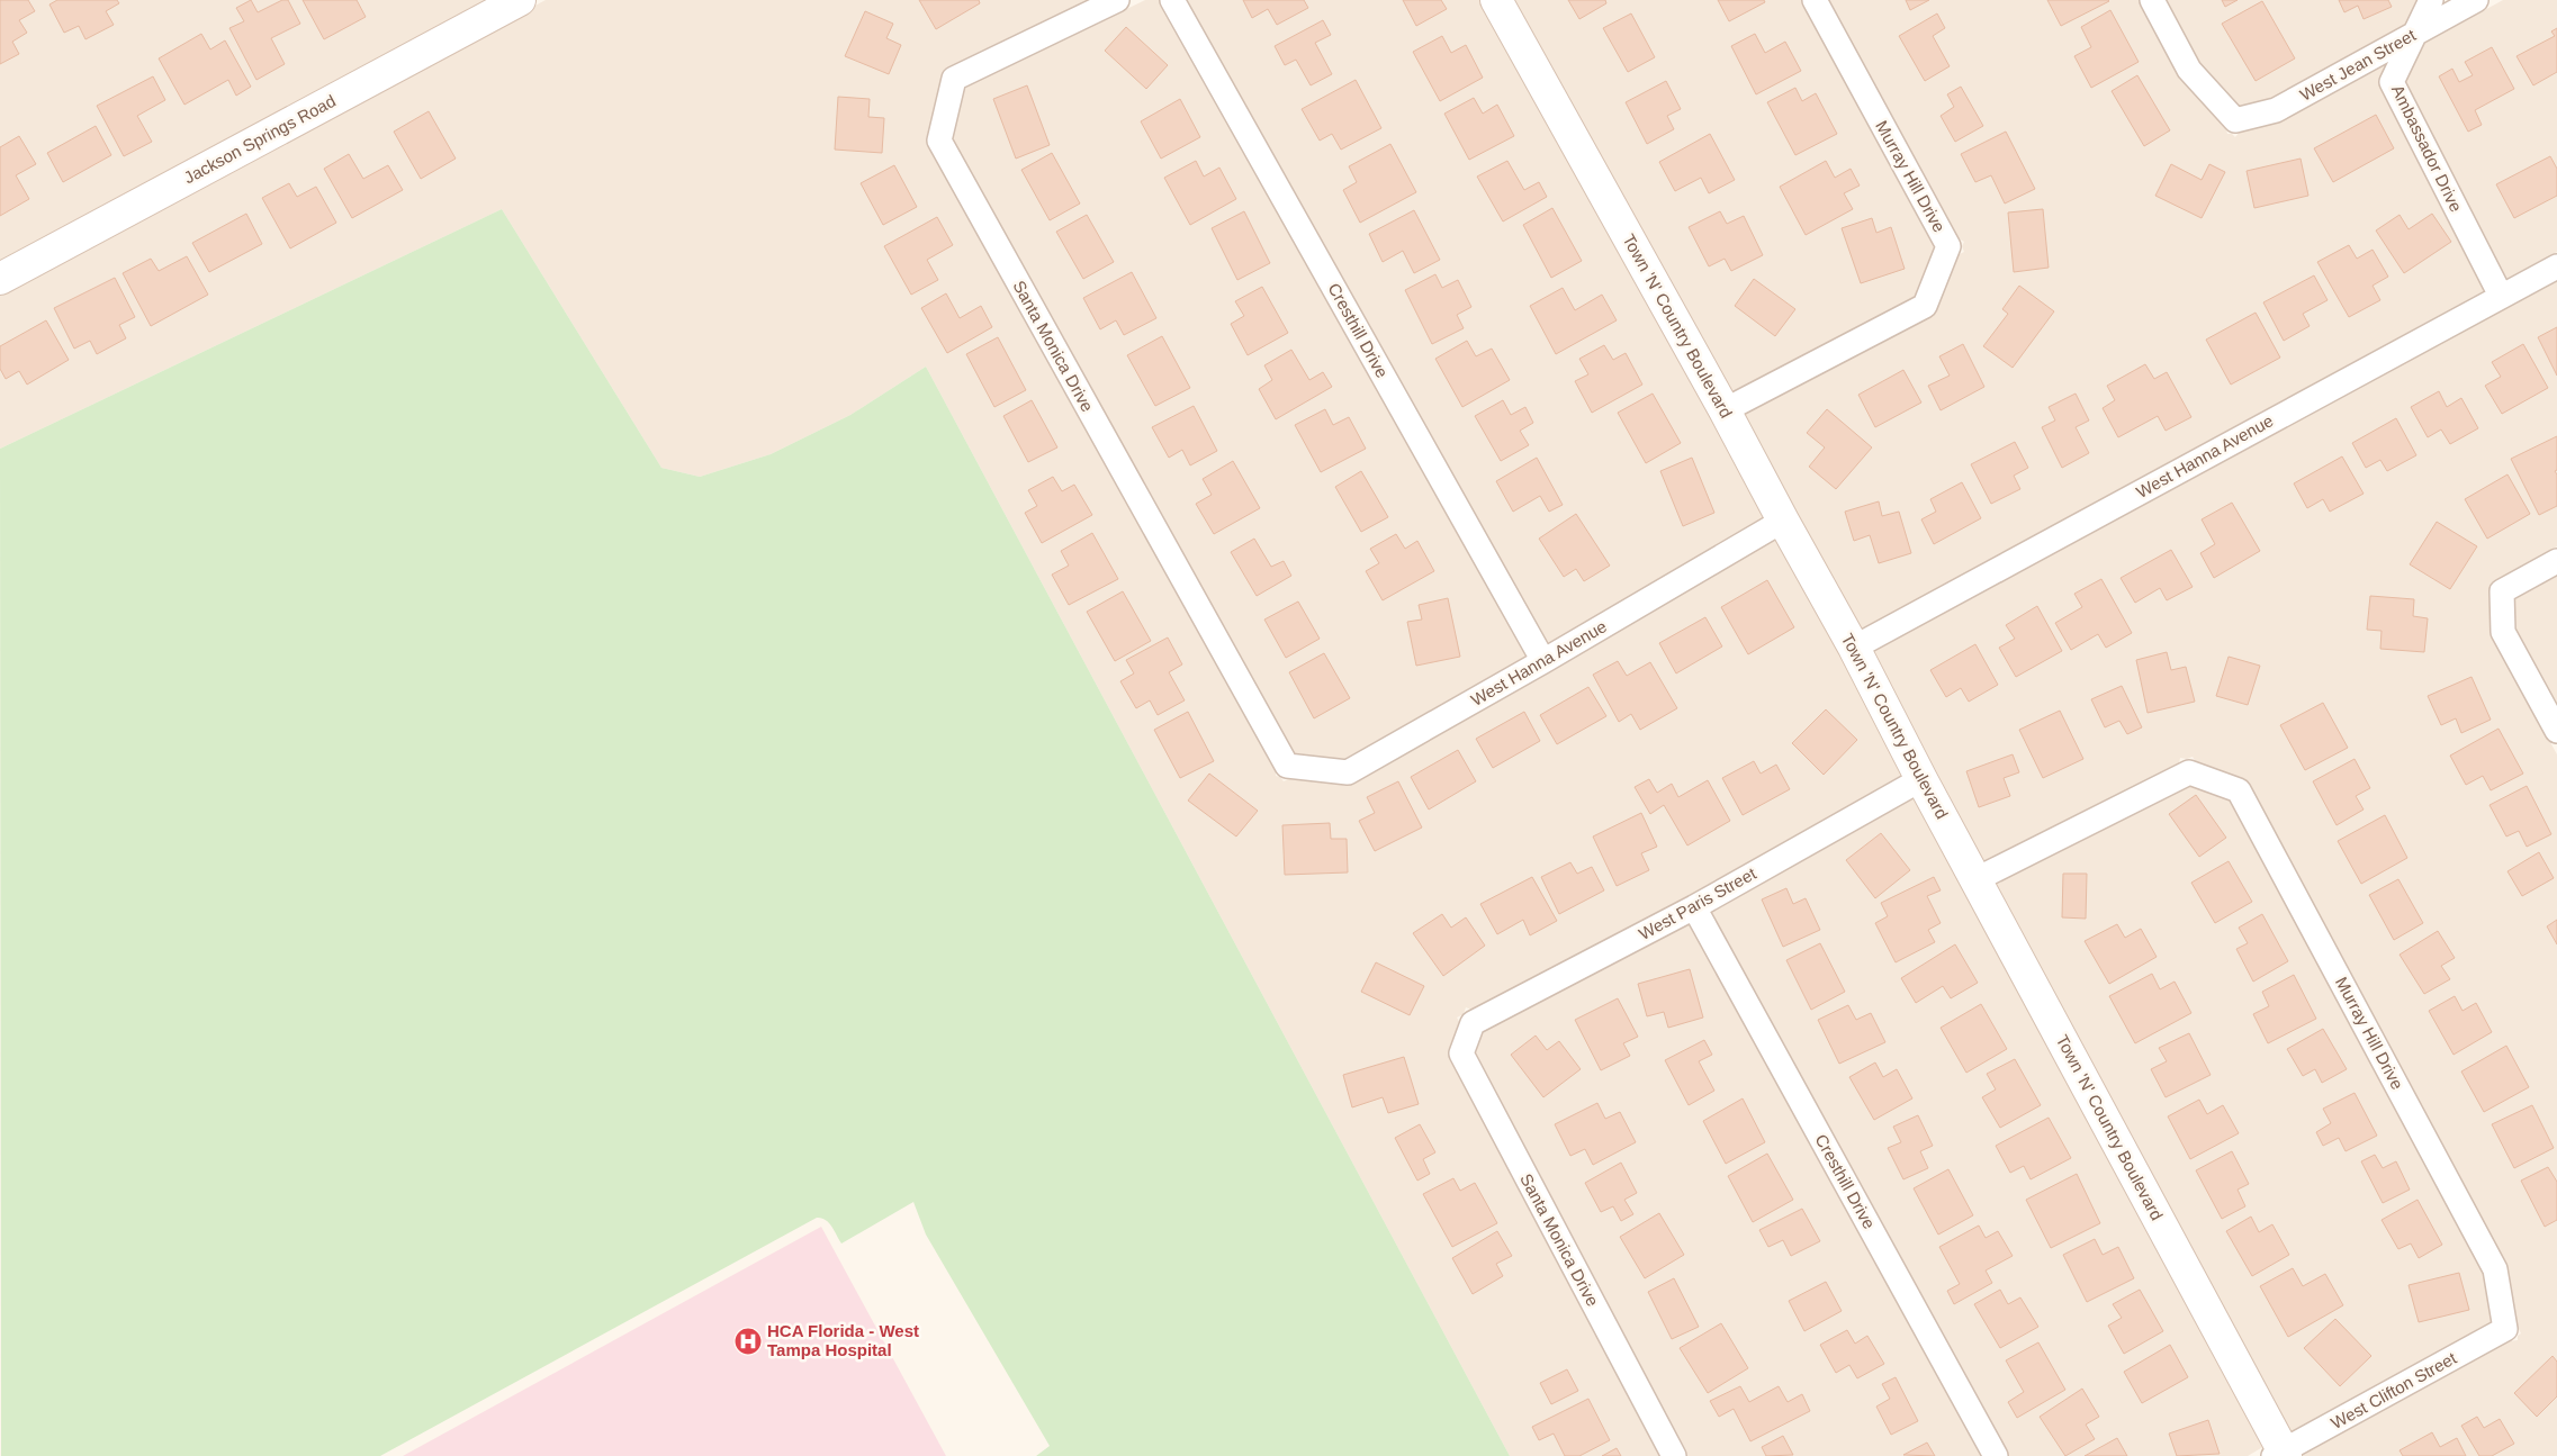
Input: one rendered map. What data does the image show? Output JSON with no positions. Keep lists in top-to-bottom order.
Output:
{
  "streets": {
    "street": [
      "West Jean Street",
      "Jackson Springs Road",
      "Ambassador Drive",
      "Murray Hill Drive",
      "Town 'N' Country Boulevard",
      "Cresthill Drive",
      "Santa Monica Drive",
      "West Hanna Avenue",
      "West Paris Street",
      "West Clifton Street"
    ]
  },
  "crossings": [
    ["West Jean Street", "Ambassador Drive"],
    ["Ambassador Drive", "West Hanna Avenue"],
    ["Murray Hill Drive", "Town 'N' Country Boulevard"],
    ["Murray Hill Drive", "West Clifton Street"],
    ["Town 'N' Country Boulevard", "West Hanna Avenue"],
    ["Town 'N' Country Boulevard", "West Paris Street"],
    ["Town 'N' Country Boulevard", "West Clifton Street"],
    ["Cresthill Drive", "West Hanna Avenue"],
    ["Cresthill Drive", "West Paris Street"],
    ["Santa Monica Drive", "West Hanna Avenue"],
    ["Santa Monica Drive", "West Paris Street"]
  ],
  "places": {
    "hospital": ["HCA Florida - West Tampa Hospital"]
  }
}
